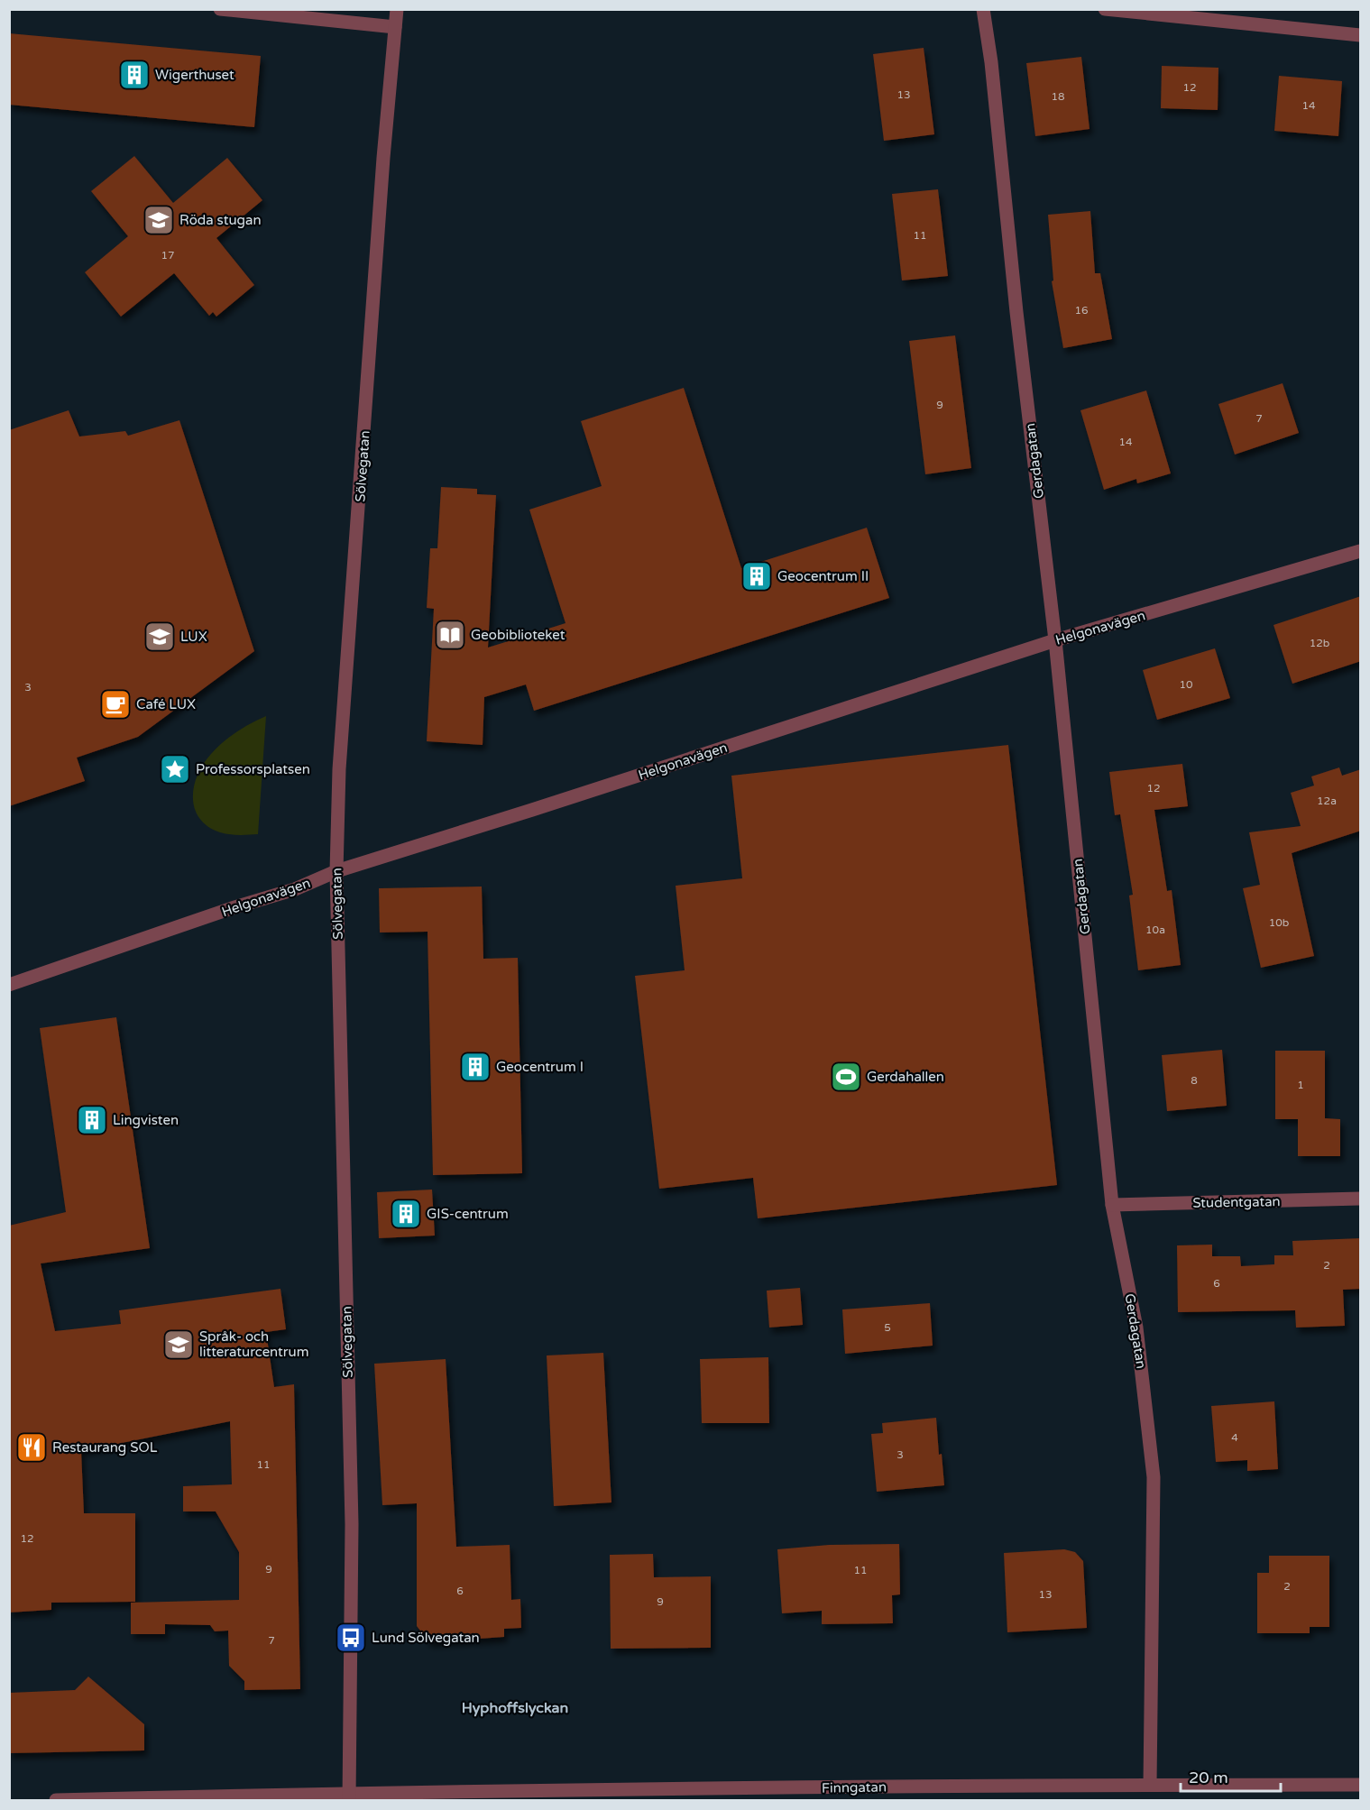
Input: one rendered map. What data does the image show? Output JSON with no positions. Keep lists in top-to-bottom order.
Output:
{
  "streets": {
    "street": [
      "Gerdagatan",
      "Sölvegatan",
      "Helgonavägen",
      "Studentgatan",
      "Finngatan"
    ]
  },
  "crossings": [
    ["Gerdagatan", "Helgonavägen"],
    ["Gerdagatan", "Studentgatan"],
    ["Gerdagatan", "Finngatan"],
    ["Sölvegatan", "Helgonavägen"],
    ["Sölvegatan", "Finngatan"]
  ],
  "districts": ["Hyphoffslyckan"],
  "places": {
    "building": [
      "Wigerthuset",
      "Geocentrum II",
      "Geocentrum I",
      "Lingvisten",
      "GIS-centrum"
    ],
    "school or university": ["Röda stugan", "LUX", "Språk- och litteraturcentrum"],
    "library": ["Geobiblioteket"],
    "cafe": ["Café LUX"],
    "place": ["Professorsplatsen"],
    "sports": ["Gerdahallen"],
    "restaurant": ["Restaurang SOL"],
    "bus stop": ["Lund Sölvegatan"]
  },
  "house_numbers": [
    "12",
    "13",
    "18",
    "14",
    "11",
    "17",
    "16",
    "9",
    "7",
    "14",
    "12b",
    "10",
    "3",
    "12",
    "12a",
    "10b",
    "10a",
    "8",
    "1",
    "2",
    "6",
    "5",
    "4",
    "3",
    "11",
    "12",
    "9",
    "11",
    "2",
    "6",
    "13",
    "9",
    "7"
  ],
  "scale_bar": "20 m"
}
